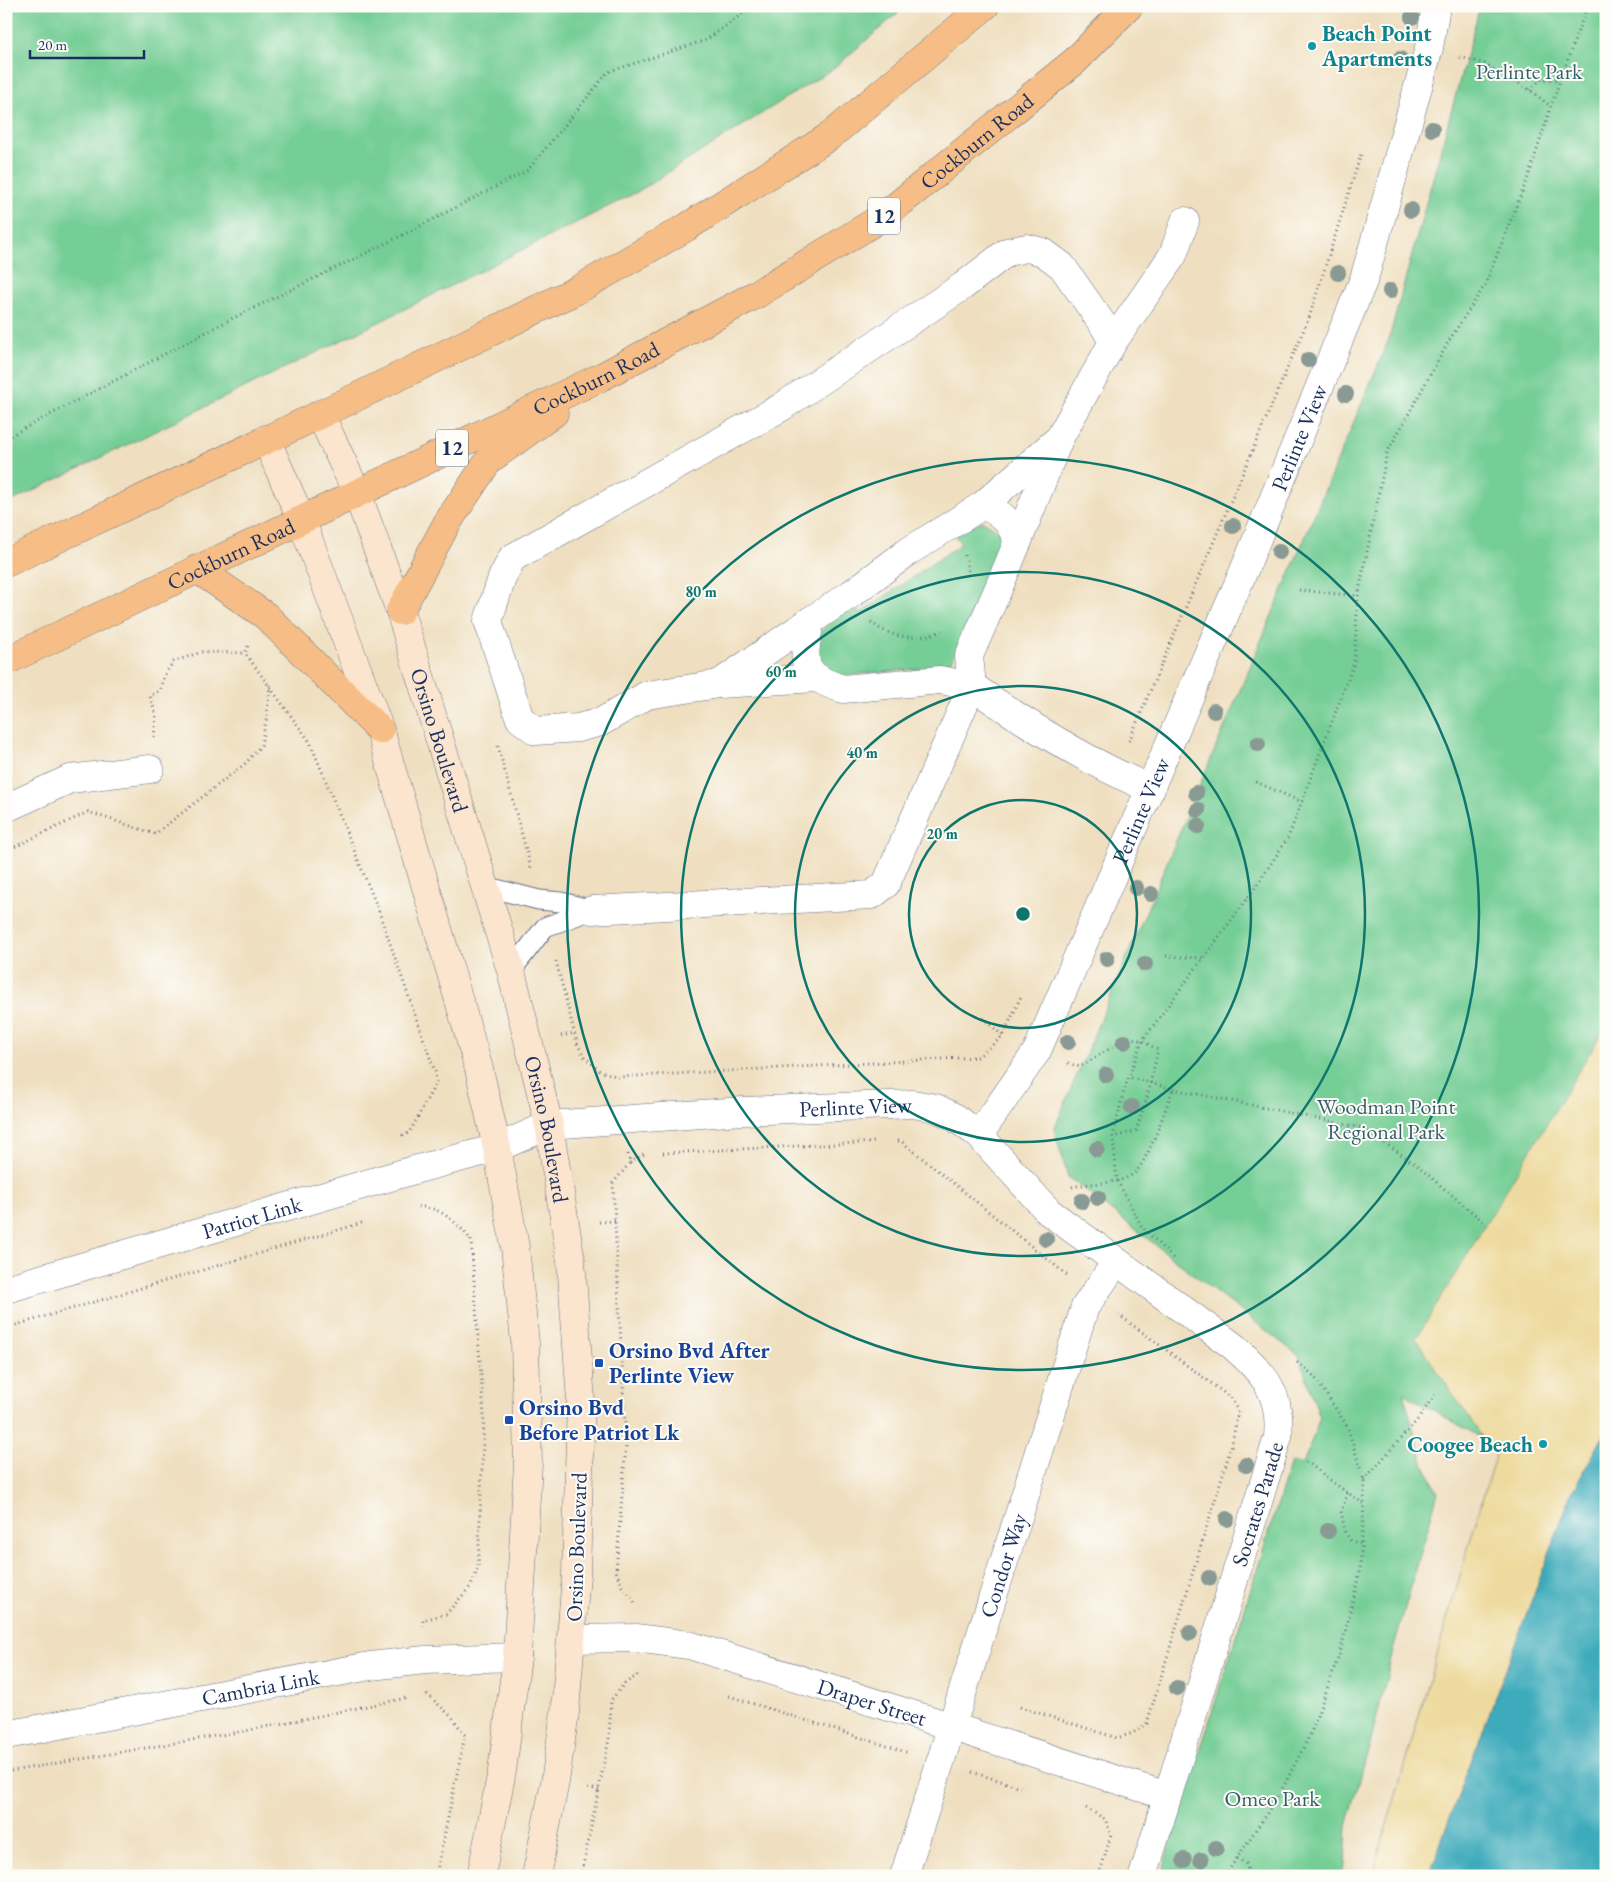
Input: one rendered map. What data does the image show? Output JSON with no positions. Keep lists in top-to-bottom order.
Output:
{
  "streets": {
    "main road": ["Cockburn Road", "12", "Orsino Boulevard"],
    "street": [
      "Perlinte View",
      "Patriot Link",
      "Socrates Parade",
      "Condor Way",
      "Cambria Link",
      "Draper Street"
    ]
  },
  "crossings": [
    ["Cockburn Road", "Orsino Boulevard"],
    ["Perlinte View", "Orsino Boulevard"],
    ["Perlinte View", "Patriot Link"],
    ["Perlinte View", "Socrates Parade"],
    ["Orsino Boulevard", "Draper Street"],
    ["Socrates Parade", "Condor Way"],
    ["Socrates Parade", "Draper Street"],
    ["Condor Way", "Draper Street"]
  ],
  "parks": ["Perlinte Park", "Woodman Point Regional Park", "Omeo Park"],
  "places": {
    "other": ["Beach Point Apartments", "Coogee Beach"],
    "transit": ["Orsino Bvd After Perlinte View", "Orsino Bvd Before Patriot Lk"]
  },
  "scale_bar": "20 m",
  "rings": [
    "80 m",
    "60 m",
    "40 m",
    "20 m"
  ]
}
